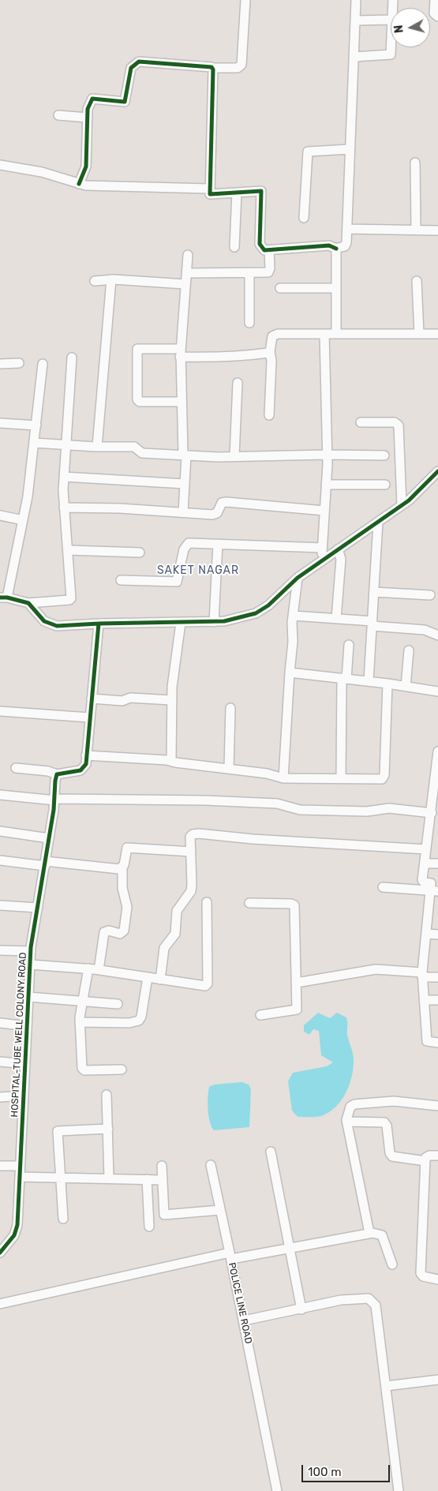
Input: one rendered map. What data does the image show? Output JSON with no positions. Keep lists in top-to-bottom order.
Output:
{
  "streets": {
    "street": ["HOSPITAL-TUBE WELL COLONY ROAD", "POLICE LINE ROAD"]
  },
  "districts": ["SAKET NAGAR"],
  "scale_bar": "100 m",
  "north": "left"
}
